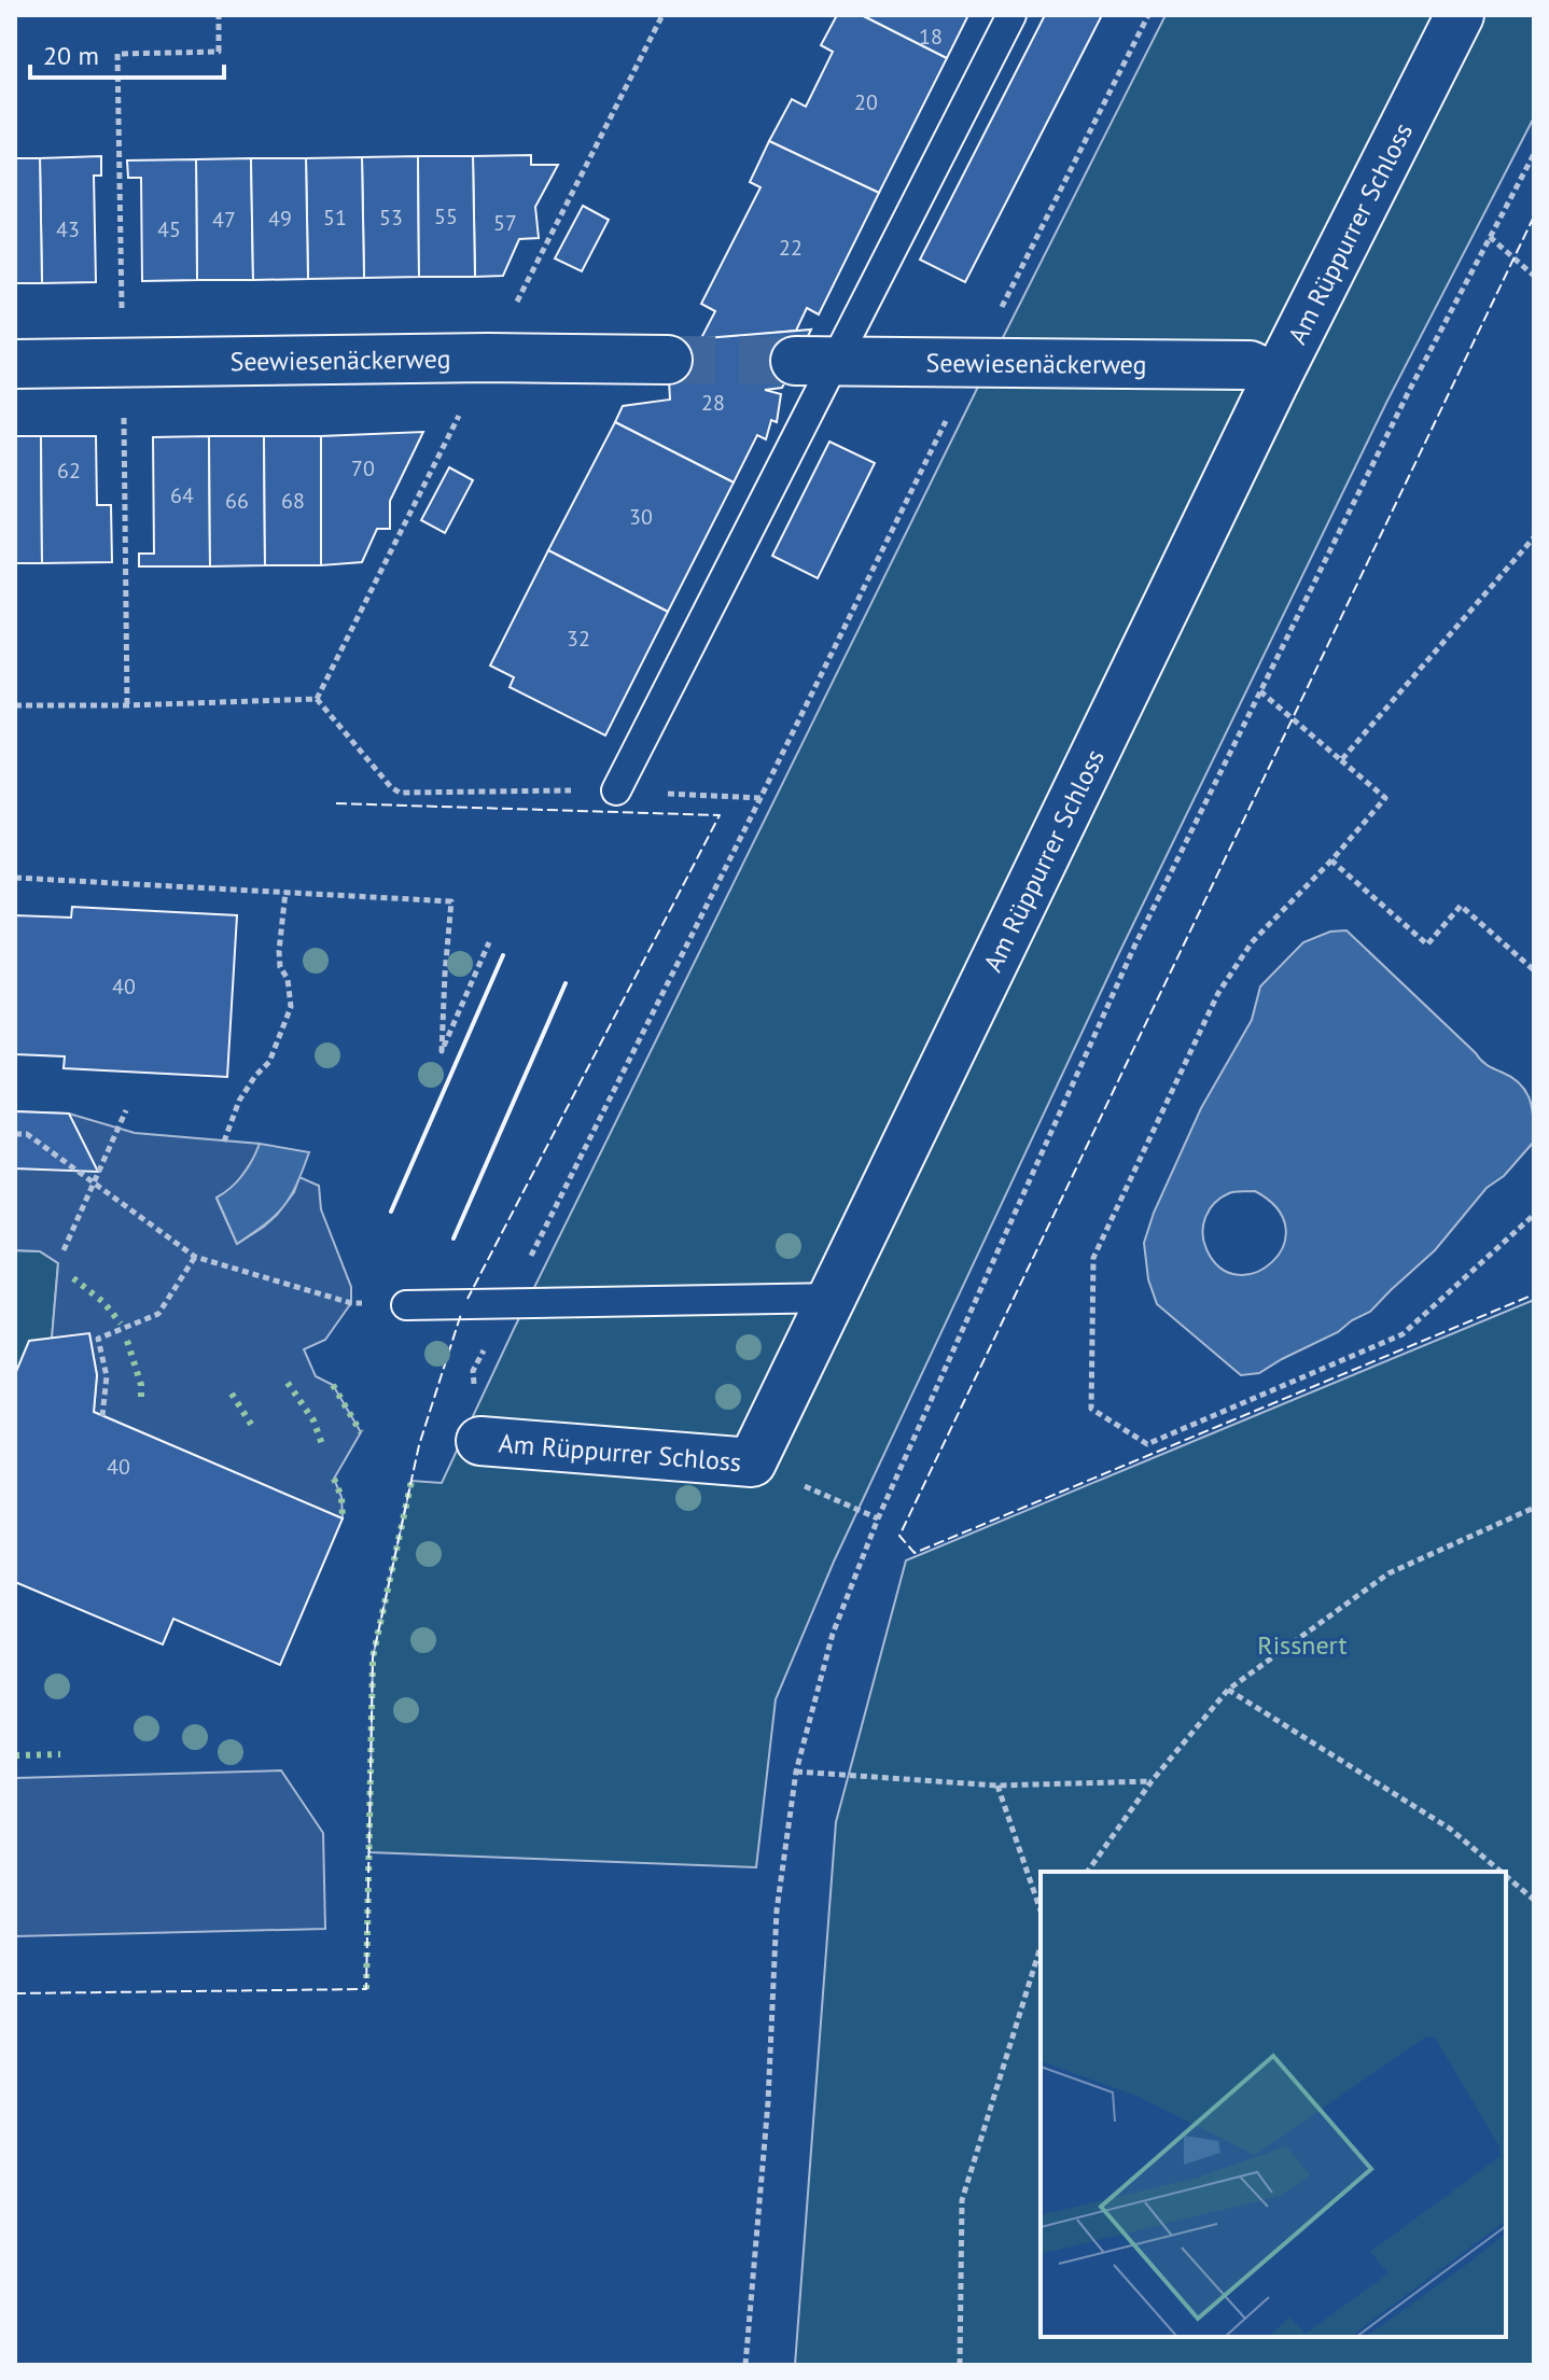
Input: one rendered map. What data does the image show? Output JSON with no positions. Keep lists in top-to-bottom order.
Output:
{
  "streets": {
    "street": ["Am Rüppurrer Schloss", "Seewiesenäckerweg"]
  },
  "crossings": [
    ["Am Rüppurrer Schloss", "Seewiesenäckerweg"]
  ],
  "parks": ["Rissnert"],
  "house_numbers": [
    "18",
    "20",
    "55",
    "51",
    "53",
    "49",
    "47",
    "57",
    "43",
    "45",
    "22",
    "28",
    "70",
    "62",
    "64",
    "66",
    "68",
    "30",
    "32",
    "40",
    "40"
  ],
  "scale_bar": "20 m"
}
